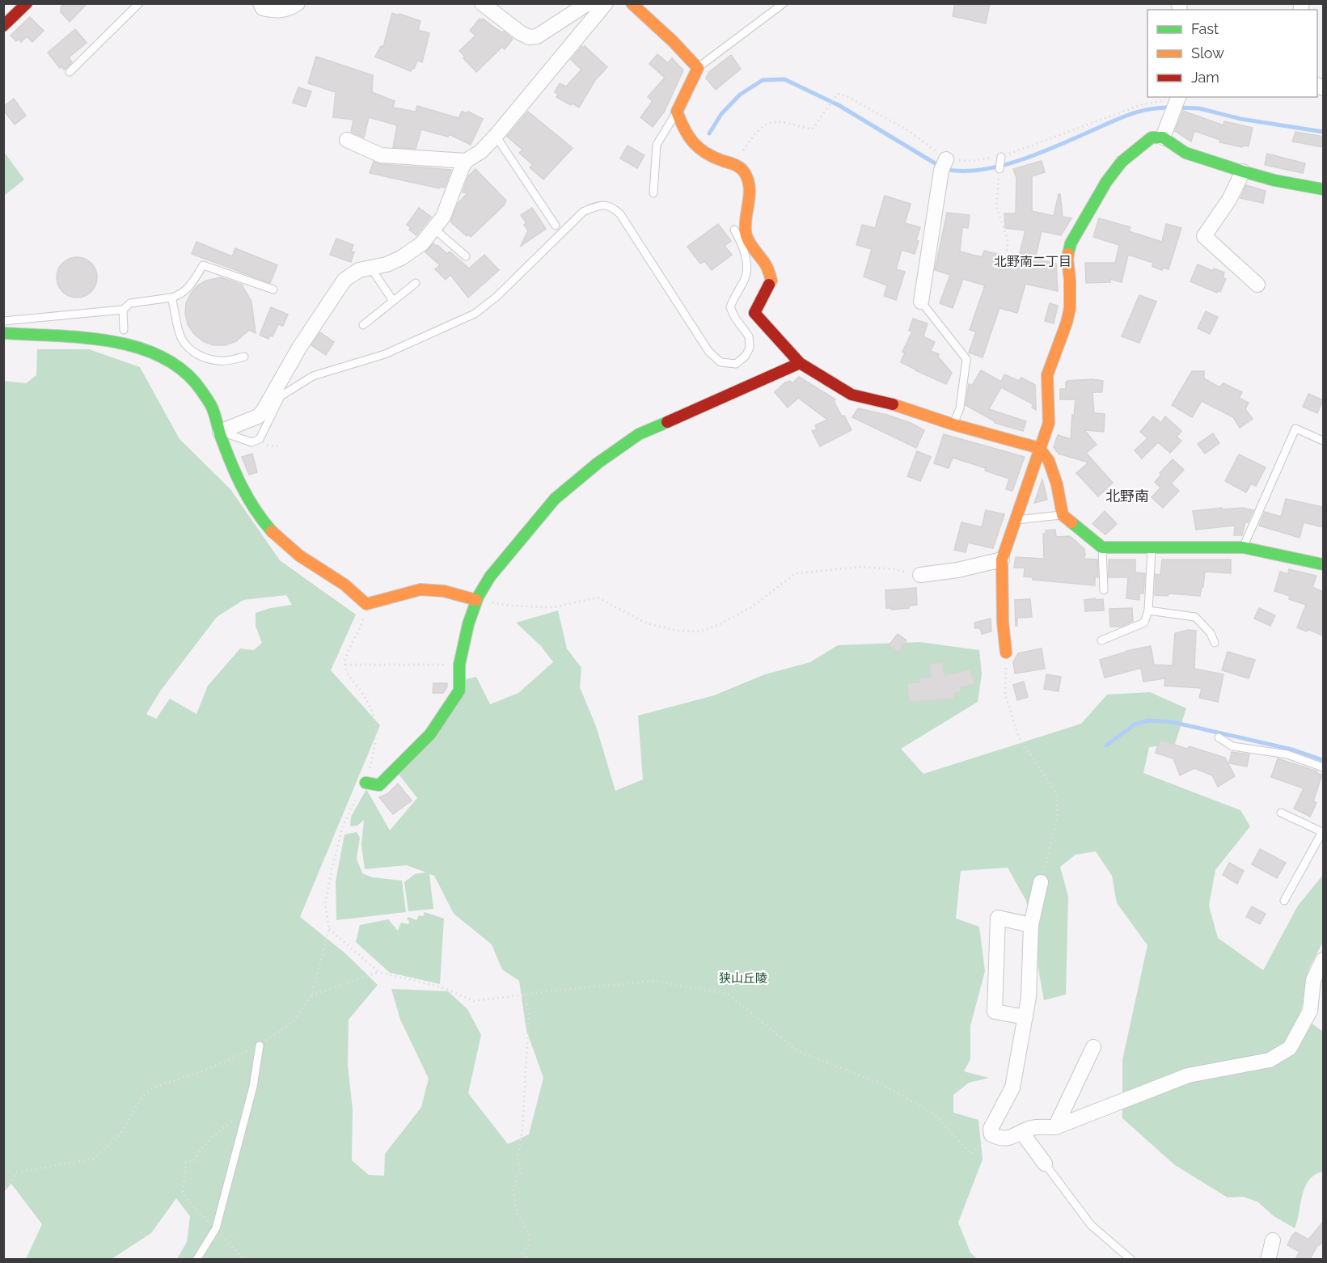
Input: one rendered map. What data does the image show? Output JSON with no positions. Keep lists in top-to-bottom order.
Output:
{
  "districts": ["北野南二丁目", "北野南"],
  "parks": ["狭山丘陵"],
  "legend": ["Fast", "Slow", "Jam"]
}
